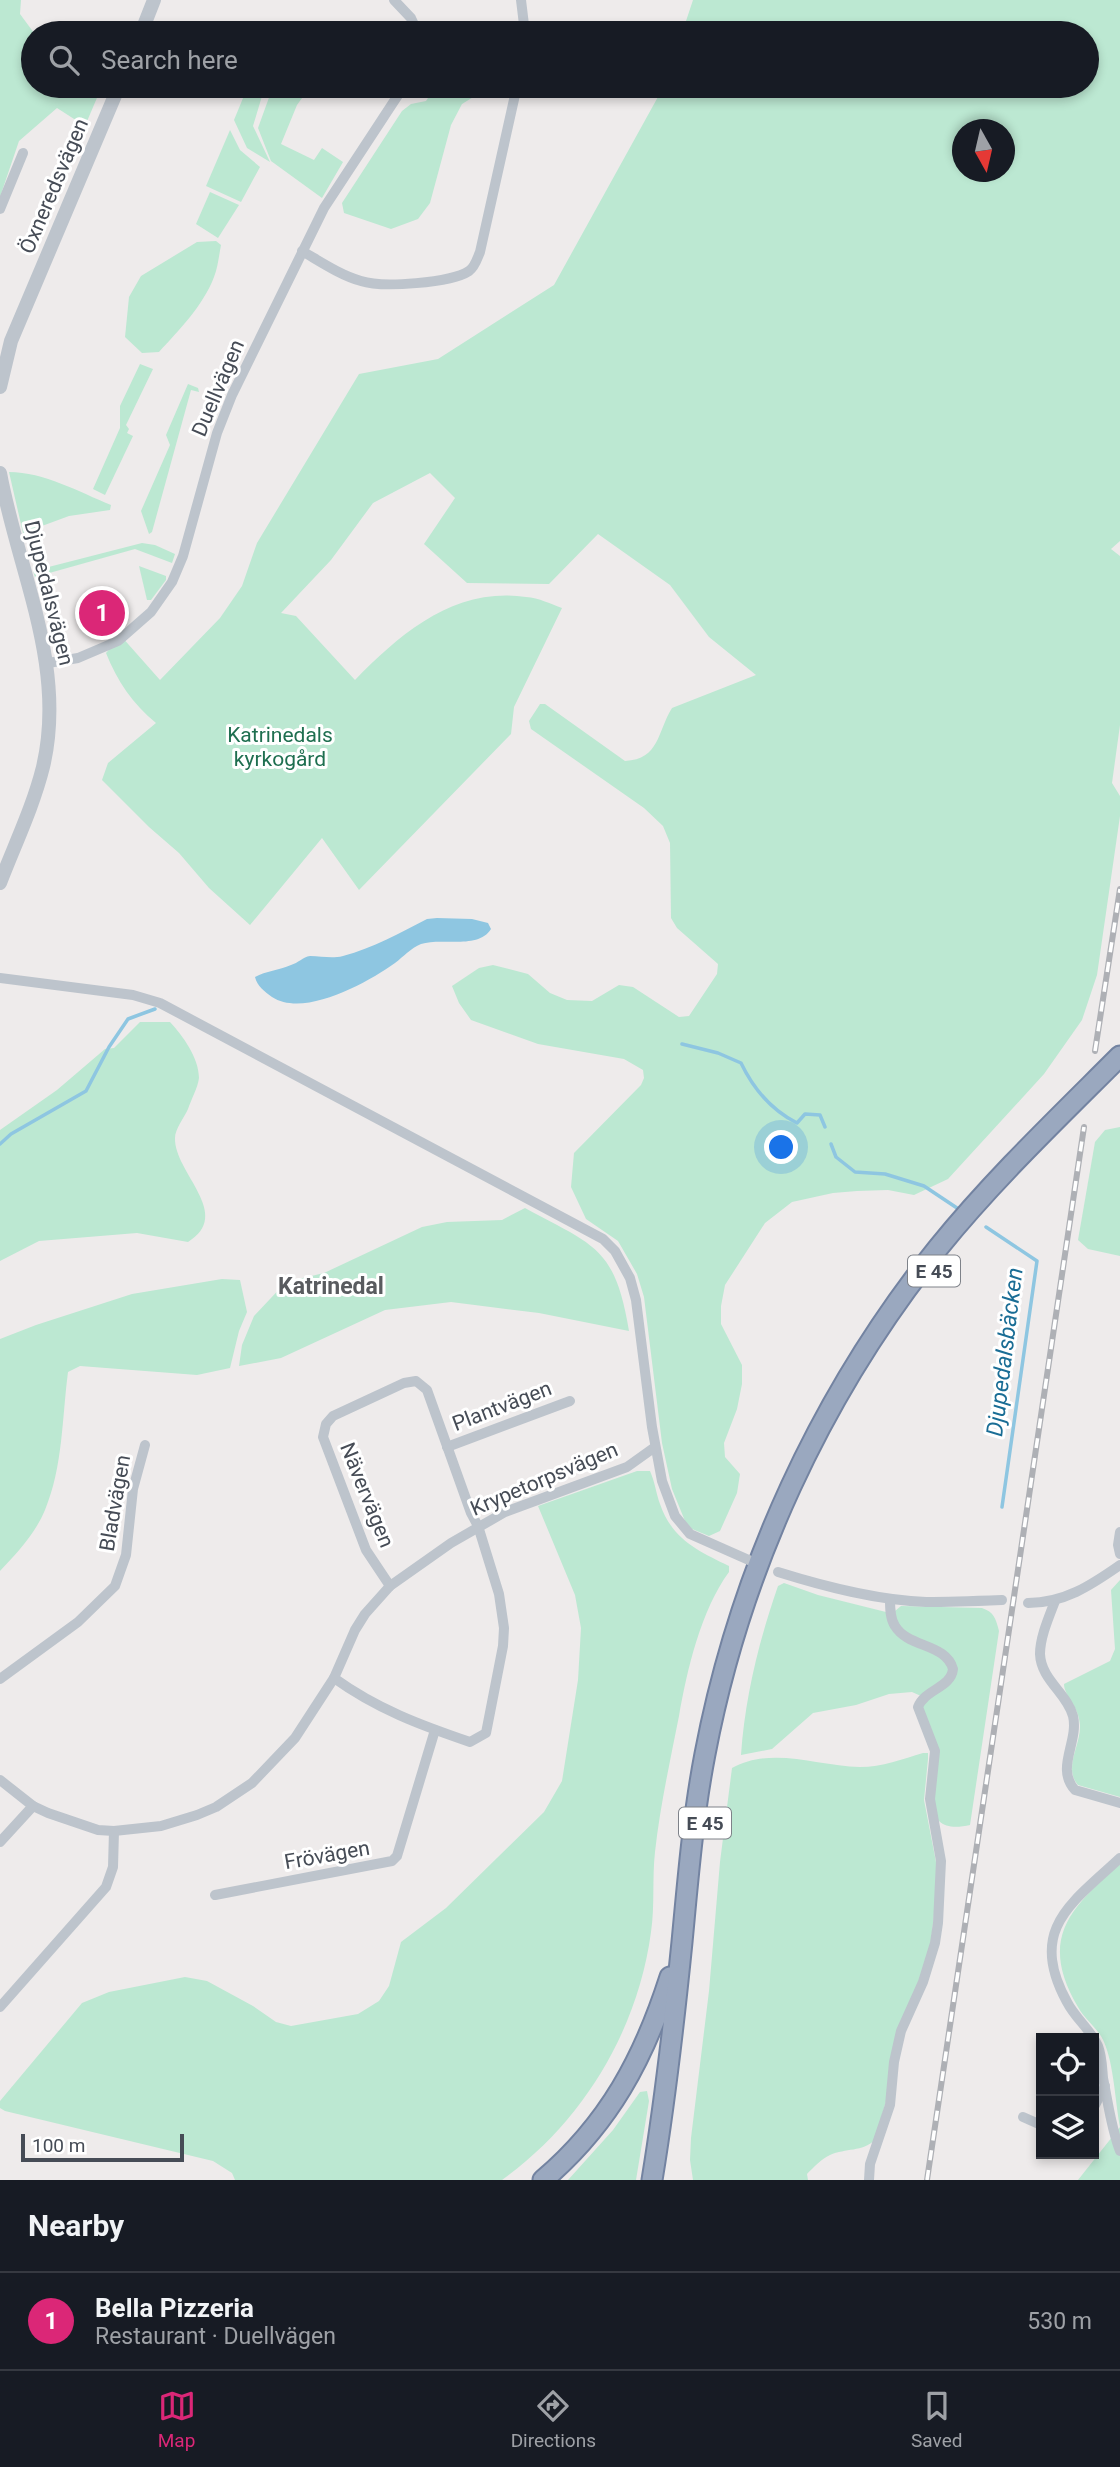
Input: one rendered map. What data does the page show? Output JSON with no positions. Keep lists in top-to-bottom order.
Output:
{
  "streets": {
    "highway": ["E 45"],
    "street": [
      "Öxneredsvägen",
      "Duellvägen",
      "Djupedalsvägen",
      "Plantvägen",
      "Krypetorpsvägen",
      "Nävervägen",
      "Bladvägen",
      "Frövägen"
    ]
  },
  "crossings": [
    ["Duellvägen", "Djupedalsvägen"],
    ["Plantvägen", "Nävervägen"],
    ["Krypetorpsvägen", "Nävervägen"],
    ["Nävervägen", "Frövägen"]
  ],
  "districts": ["Katrinedal"],
  "water": ["Djupedalsbäcken"],
  "parks": ["Katrinedals kyrkogård"],
  "scale_bar": "100 m",
  "north": "bottom",
  "page": {
    "search": "Search here",
    "pins": "1",
    "scale": "100 m",
    "heading": "Nearby",
    "list": [
      {
        "mark": "1",
        "name": "Bella Pizzeria",
        "note": "Restaurant · Duellvägen",
        "value": "530 m"
      }
    ],
    "nav": ["Map", "Directions", "Saved"]
  }
}
